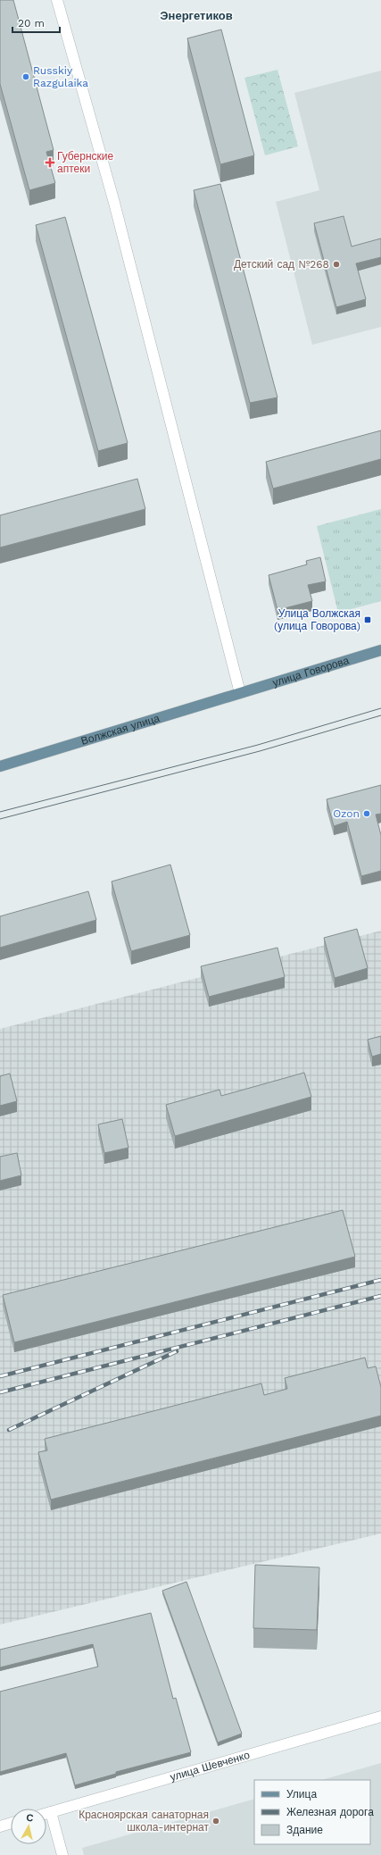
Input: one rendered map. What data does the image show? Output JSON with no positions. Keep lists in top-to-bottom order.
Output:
{
  "streets": {
    "main road": ["улица Говорова", "Волжская улица"],
    "street": ["улица Шевченко"]
  },
  "crossings": [
    ["улица Говорова", "Волжская улица"]
  ],
  "districts": ["Энергетиков"],
  "places": {
    "other": [
      "Russkiy Razgulaika",
      "Детский сад №268",
      "Ozon",
      "Красноярская санаторная школа-интернат"
    ],
    "health": ["Губернские аптеки"],
    "transit": ["Улица Волжская (улица Говорова)"]
  },
  "legend": ["Улица", "Железная дорога", "Здание"],
  "scale_bar": "20 m",
  "north": "top"
}
